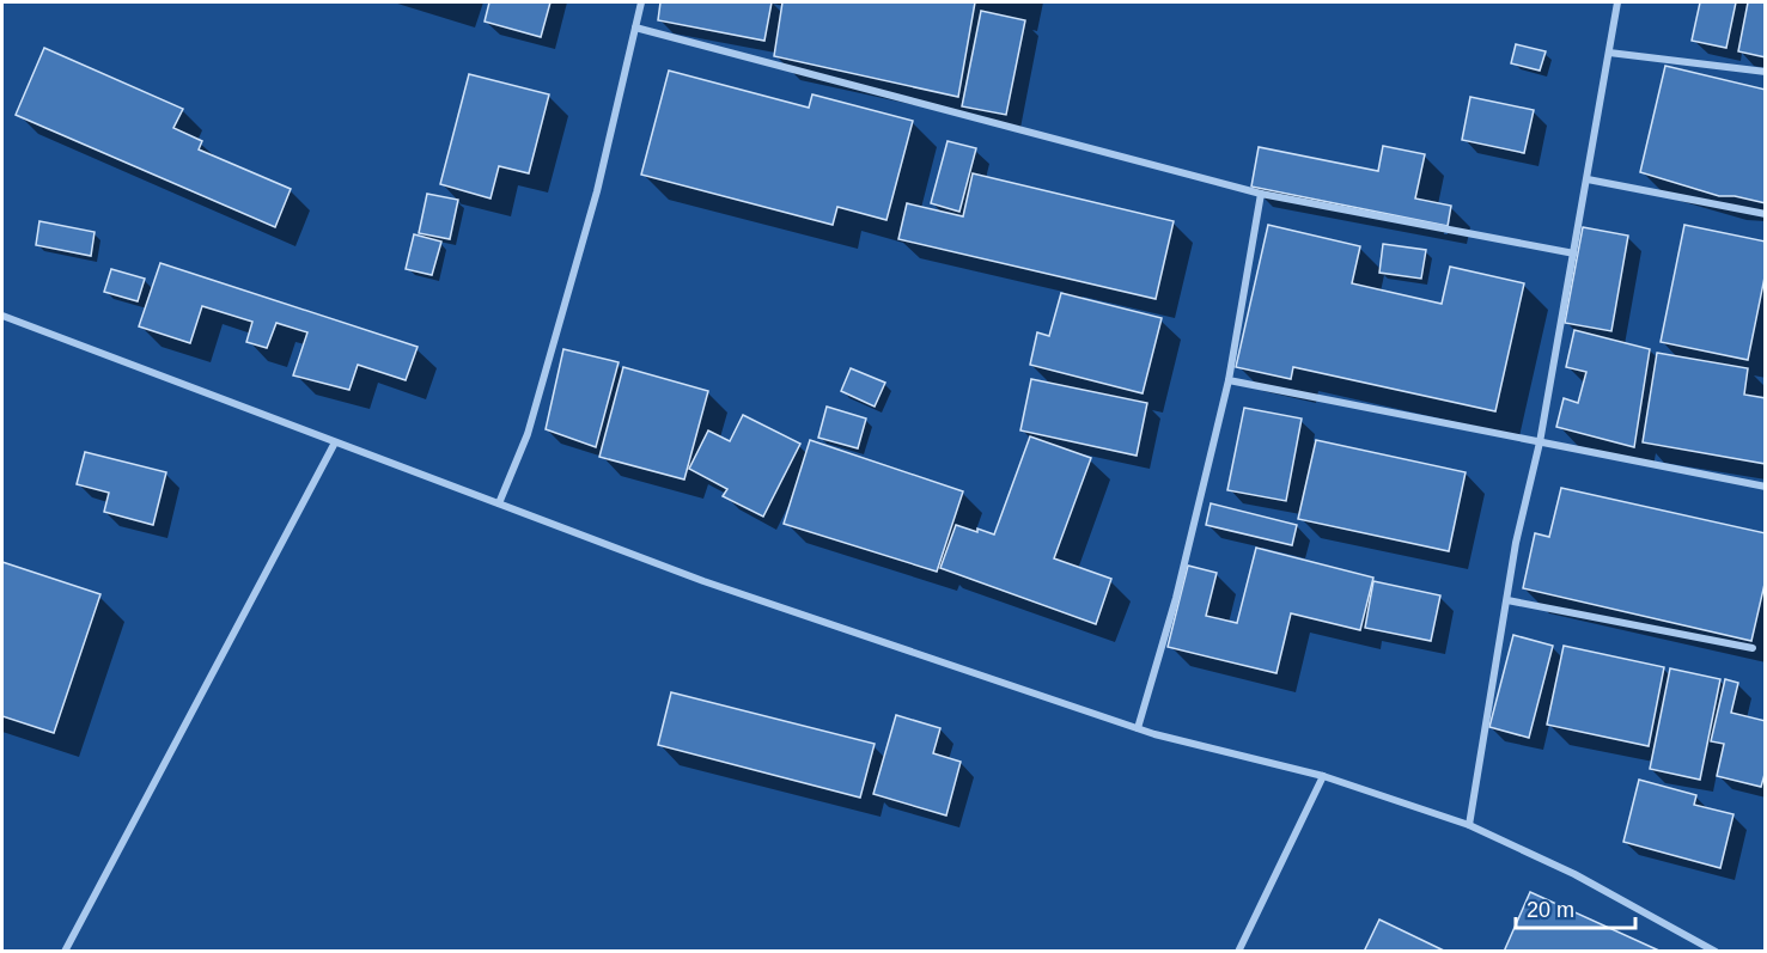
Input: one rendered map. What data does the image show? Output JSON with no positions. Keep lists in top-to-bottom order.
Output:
{
  "scale_bar": "20 m"
}
